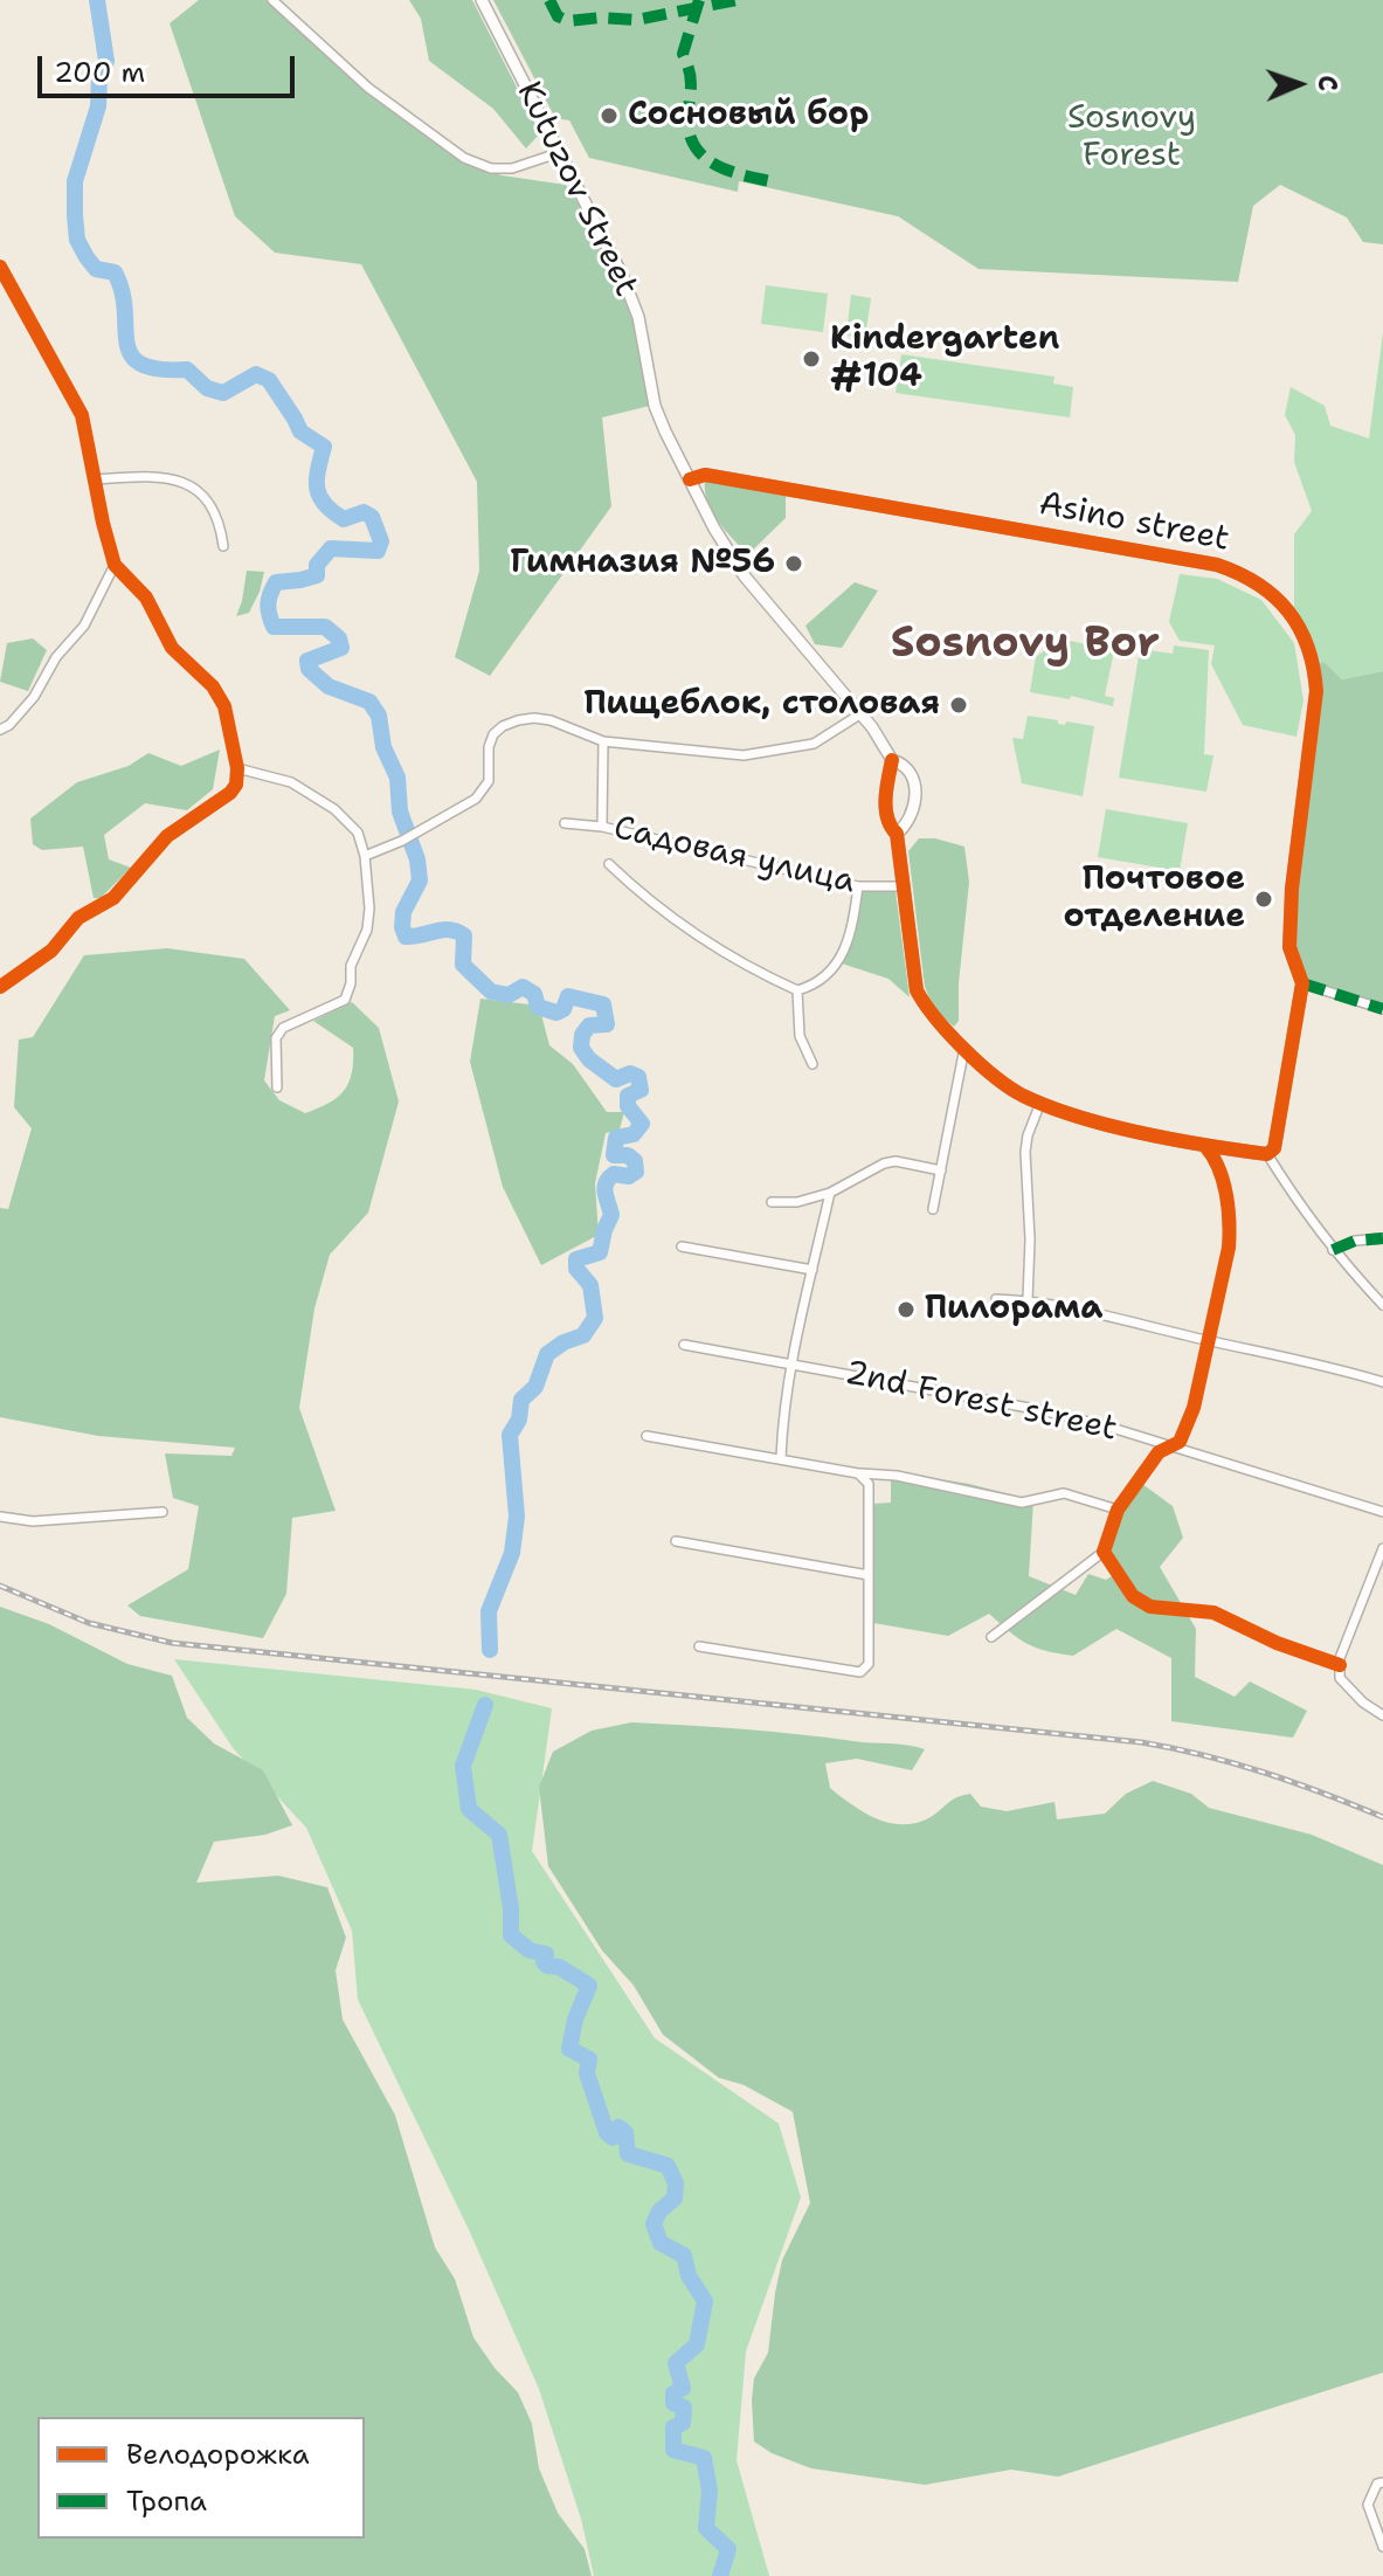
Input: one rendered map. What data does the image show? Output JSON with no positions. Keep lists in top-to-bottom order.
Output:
{
  "streets": {
    "street": [
      "Kutuzov Street",
      "Asino street",
      "Садовая улица",
      "2nd Forest street"
    ]
  },
  "crossings": [
    ["Kutuzov Street", "Asino street"]
  ],
  "districts": ["Sosnovy Bor"],
  "parks": ["Sosnovy Forest"],
  "places": [
    "Сосновый бор",
    "Kindergarten #104",
    "Гимназия №56",
    "Пищеблок, столовая",
    "Почтовое отделение",
    "Пилорама"
  ],
  "legend": ["Велодорожка", "Тропа"],
  "scale_bar": "200 m",
  "north": "right"
}
